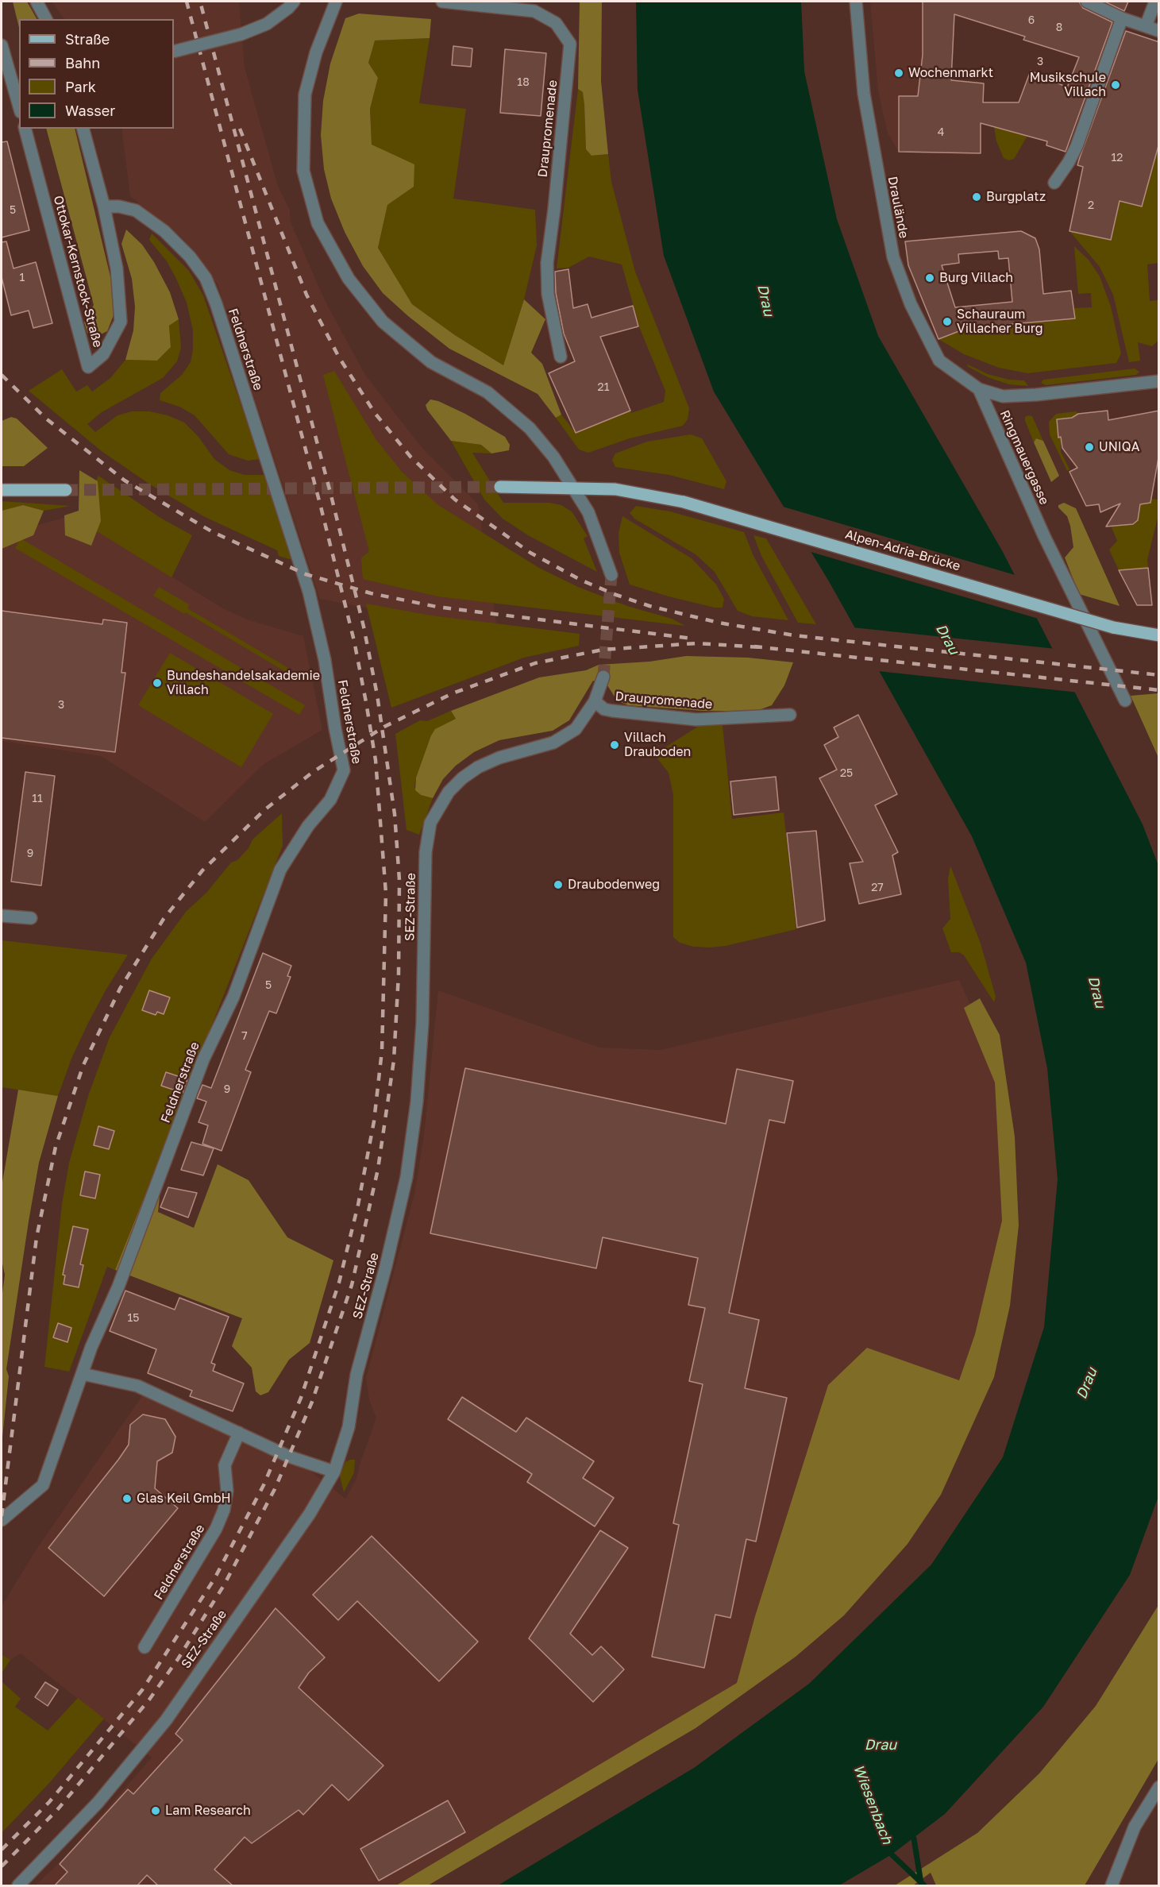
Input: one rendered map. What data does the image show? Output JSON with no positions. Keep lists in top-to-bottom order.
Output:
{
  "streets": {
    "main road": ["Alpen-Adria-Brücke"],
    "street": [
      "Draupromenade",
      "Draulände",
      "Ottokar-Kernstock-Straße",
      "Feldnerstraße",
      "Ringmauergasse",
      "SEZ-Straße"
    ]
  },
  "crossings": [
    ["Draupromenade", "SEZ-Straße"],
    ["Draulände", "Ringmauergasse"],
    ["Ottokar-Kernstock-Straße", "Feldnerstraße"]
  ],
  "water": ["Drau", "Wiesenbach"],
  "places": [
    "Wochenmarkt",
    "Musikschule Villach",
    "Burgplatz",
    "Burg Villach",
    "Schauraum Villacher Burg",
    "UNIQA",
    "Bundeshandelsakademie Villach",
    "Villach Drauboden",
    "Draubodenweg",
    "Glas Keil GmbH",
    "Lam Research"
  ],
  "house_numbers": [
    "6",
    "8",
    "3",
    "18",
    "4",
    "12",
    "2",
    "5",
    "1",
    "21",
    "3",
    "25",
    "11",
    "9",
    "27",
    "5",
    "7",
    "9",
    "15"
  ],
  "legend": [
    "Straße",
    "Bahn",
    "Park",
    "Wasser"
  ]
}
